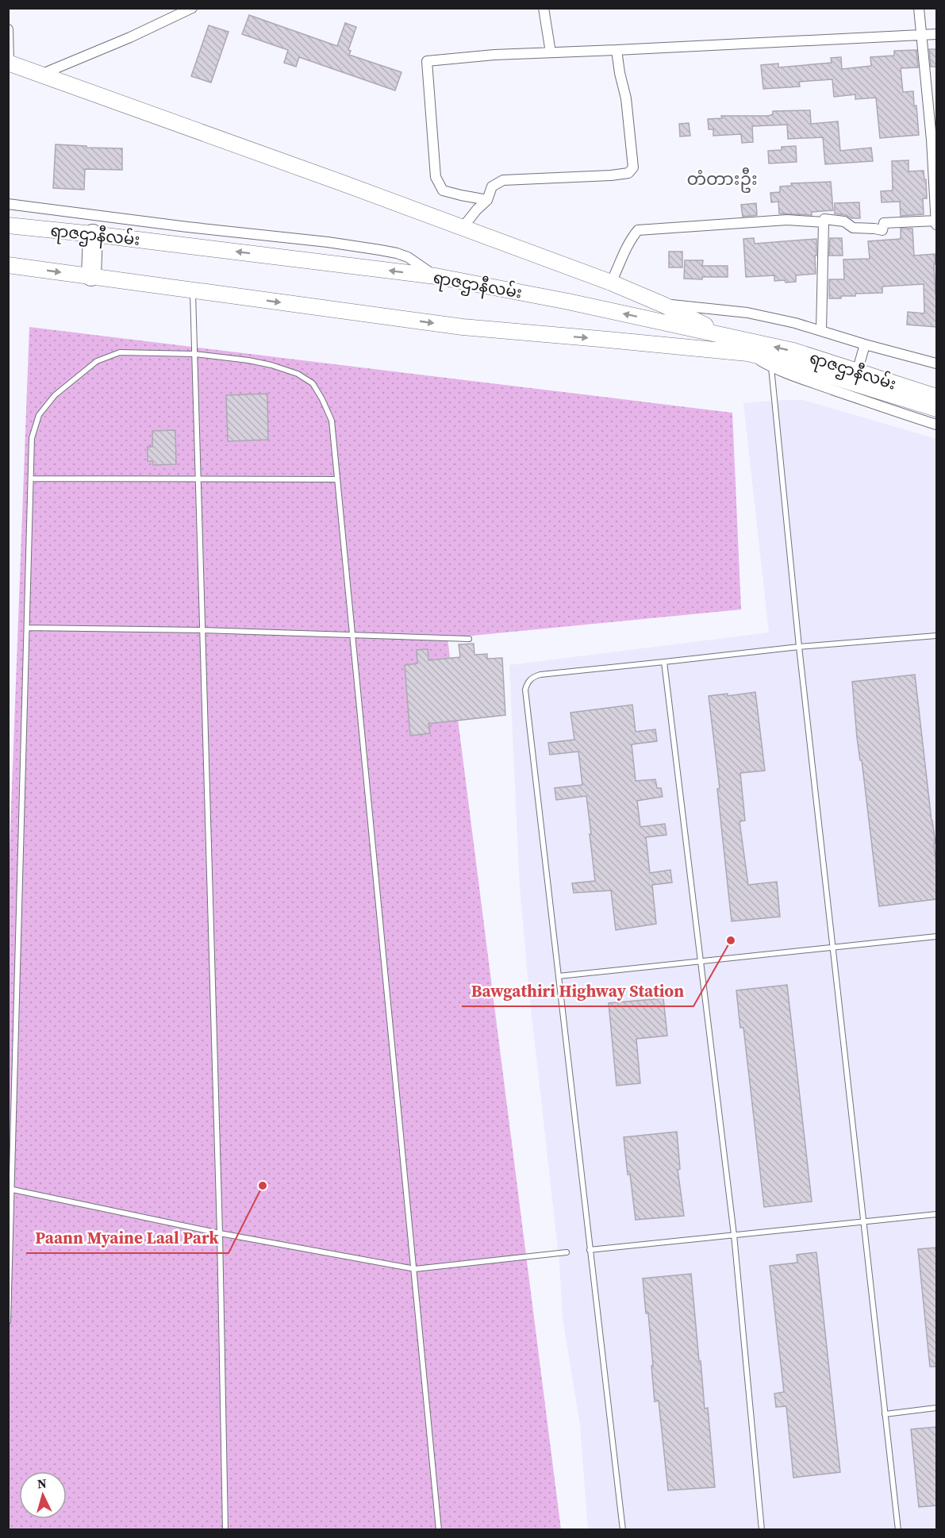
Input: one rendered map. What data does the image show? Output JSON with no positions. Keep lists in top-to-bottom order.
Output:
{
  "streets": {
    "main road": ["ရာဇဌာနီလမ်း"]
  },
  "districts": ["တံတားဦး"],
  "places": ["Bawgathiri Highway Station", "Paann Myaine Laal Park"],
  "north": "top"
}
